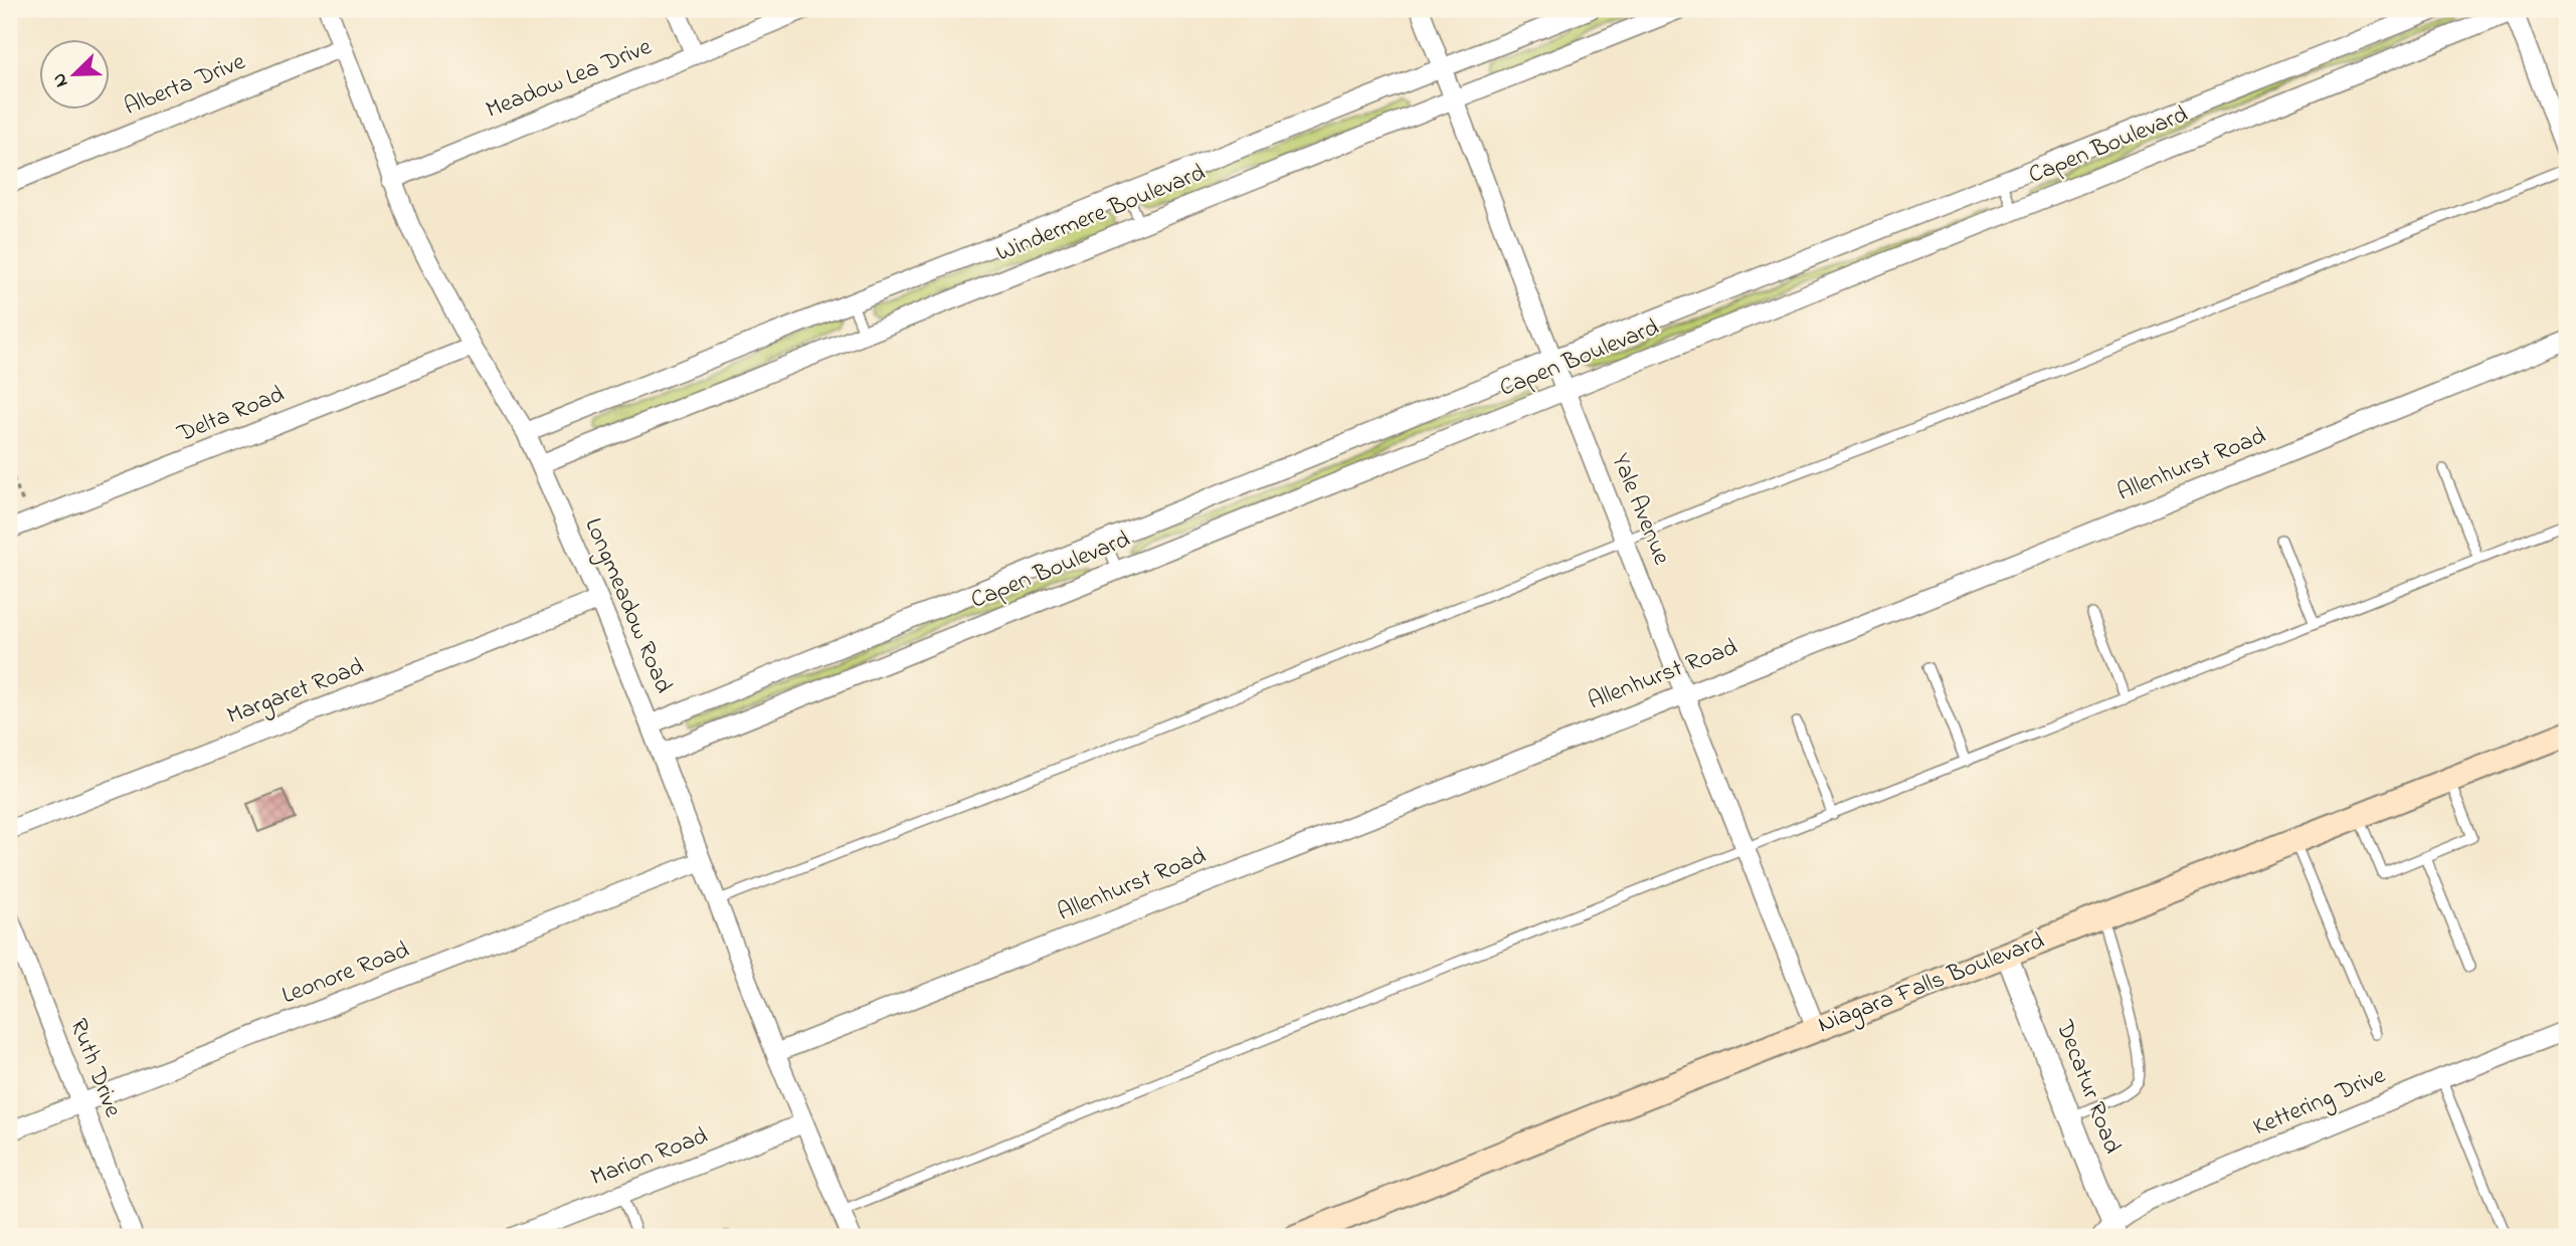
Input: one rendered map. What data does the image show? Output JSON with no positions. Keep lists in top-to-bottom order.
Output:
{
  "streets": {
    "main road": ["Niagara Falls Boulevard"],
    "street": [
      "Meadow Lea Drive",
      "Alberta Drive",
      "Capen Boulevard",
      "Windermere Boulevard",
      "Delta Road",
      "Allenhurst Road",
      "Yale Avenue",
      "Longmeadow Road",
      "Margaret Road",
      "Leonore Road",
      "Ruth Drive",
      "Decatur Road",
      "Kettering Drive",
      "Marion Road"
    ]
  },
  "crossings": [
    ["Meadow Lea Drive", "Longmeadow Road"],
    ["Alberta Drive", "Longmeadow Road"],
    ["Capen Boulevard", "Yale Avenue"],
    ["Capen Boulevard", "Longmeadow Road"],
    ["Windermere Boulevard", "Yale Avenue"],
    ["Windermere Boulevard", "Longmeadow Road"],
    ["Delta Road", "Longmeadow Road"],
    ["Allenhurst Road", "Yale Avenue"],
    ["Allenhurst Road", "Longmeadow Road"],
    ["Yale Avenue", "Niagara Falls Boulevard"],
    ["Longmeadow Road", "Margaret Road"],
    ["Longmeadow Road", "Leonore Road"],
    ["Longmeadow Road", "Marion Road"],
    ["Leonore Road", "Ruth Drive"],
    ["Niagara Falls Boulevard", "Decatur Road"],
    ["Decatur Road", "Kettering Drive"]
  ],
  "north": "bottom left"
}
